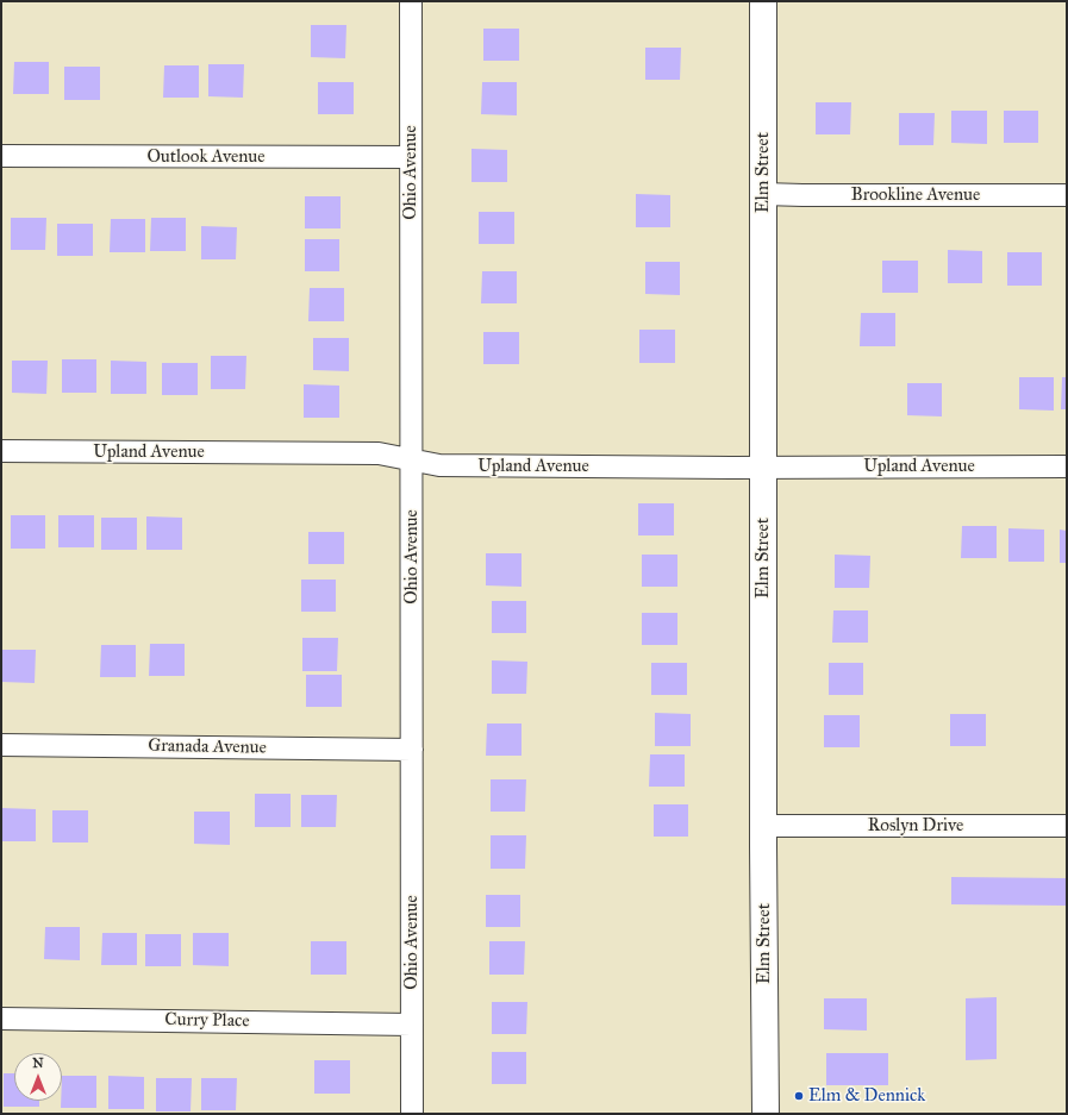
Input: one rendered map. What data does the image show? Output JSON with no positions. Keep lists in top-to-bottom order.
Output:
{
  "streets": {
    "street": [
      "Outlook Avenue",
      "Ohio Avenue",
      "Elm Street",
      "Brookline Avenue",
      "Upland Avenue",
      "Granada Avenue",
      "Roslyn Drive",
      "Curry Place"
    ]
  },
  "crossings": [
    ["Outlook Avenue", "Ohio Avenue"],
    ["Ohio Avenue", "Upland Avenue"],
    ["Ohio Avenue", "Granada Avenue"],
    ["Ohio Avenue", "Curry Place"],
    ["Elm Street", "Brookline Avenue"],
    ["Elm Street", "Upland Avenue"],
    ["Elm Street", "Roslyn Drive"]
  ],
  "places": ["Elm & Dennick"],
  "north": "top"
}
